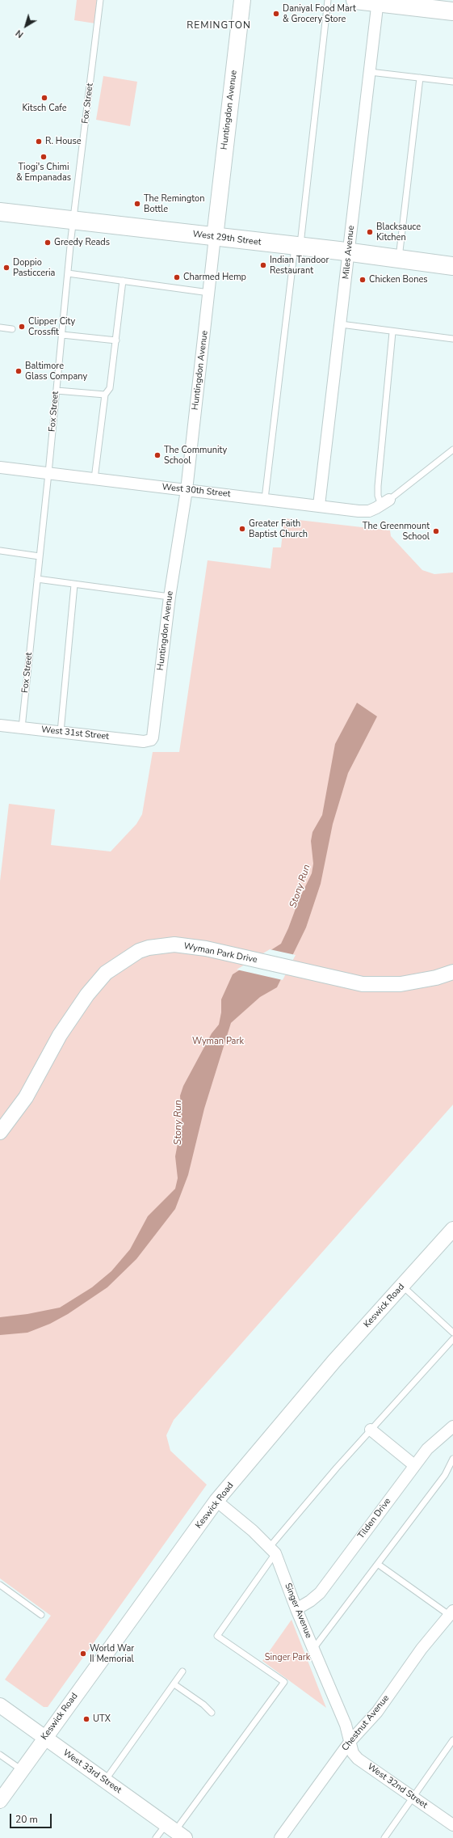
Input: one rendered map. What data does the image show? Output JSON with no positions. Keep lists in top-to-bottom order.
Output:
{
  "streets": {
    "main road": ["Huntingdon Avenue", "West 29th Street"],
    "street": [
      "Miles Avenue",
      "West 30th Street",
      "West 31st Street",
      "Wyman Park Drive",
      "Keswick Road",
      "Tilden Drive",
      "Singer Avenue",
      "Chestnut Avenue",
      "West 33rd Street",
      "West 32nd Street"
    ],
    "lane": ["Fox Street"]
  },
  "crossings": [
    ["Fox Street", "West 29th Street"],
    ["Fox Street", "West 30th Street"],
    ["Fox Street", "West 31st Street"],
    ["Huntingdon Avenue", "West 29th Street"],
    ["Huntingdon Avenue", "West 30th Street"],
    ["Huntingdon Avenue", "West 31st Street"],
    ["West 29th Street", "Miles Avenue"],
    ["Miles Avenue", "West 30th Street"],
    ["Keswick Road", "Singer Avenue"],
    ["Keswick Road", "West 33rd Street"],
    ["Tilden Drive", "Singer Avenue"],
    ["Singer Avenue", "Chestnut Avenue"],
    ["Singer Avenue", "West 32nd Street"],
    ["Chestnut Avenue", "West 32nd Street"]
  ],
  "districts": ["REMINGTON"],
  "water": ["Stony Run"],
  "parks": ["Wyman Park", "Singer Park"],
  "places": [
    "Daniyal Food Mart & Grocery Store",
    "Kitsch Cafe",
    "R. House",
    "Tiogi's Chimi & Empanadas",
    "The Remington Bottle",
    "Blacksauce Kitchen",
    "Greedy Reads",
    "Indian Tandoor Restaurant",
    "Doppio Pasticceria",
    "Charmed Hemp",
    "Chicken Bones",
    "Clipper City Crossfit",
    "Baltimore Glass Company",
    "The Community School",
    "Greater Faith Baptist Church",
    "The Greenmount School",
    "World War II Memorial",
    "UTX"
  ],
  "scale_bar": "20 m",
  "north": "bottom left"
}
